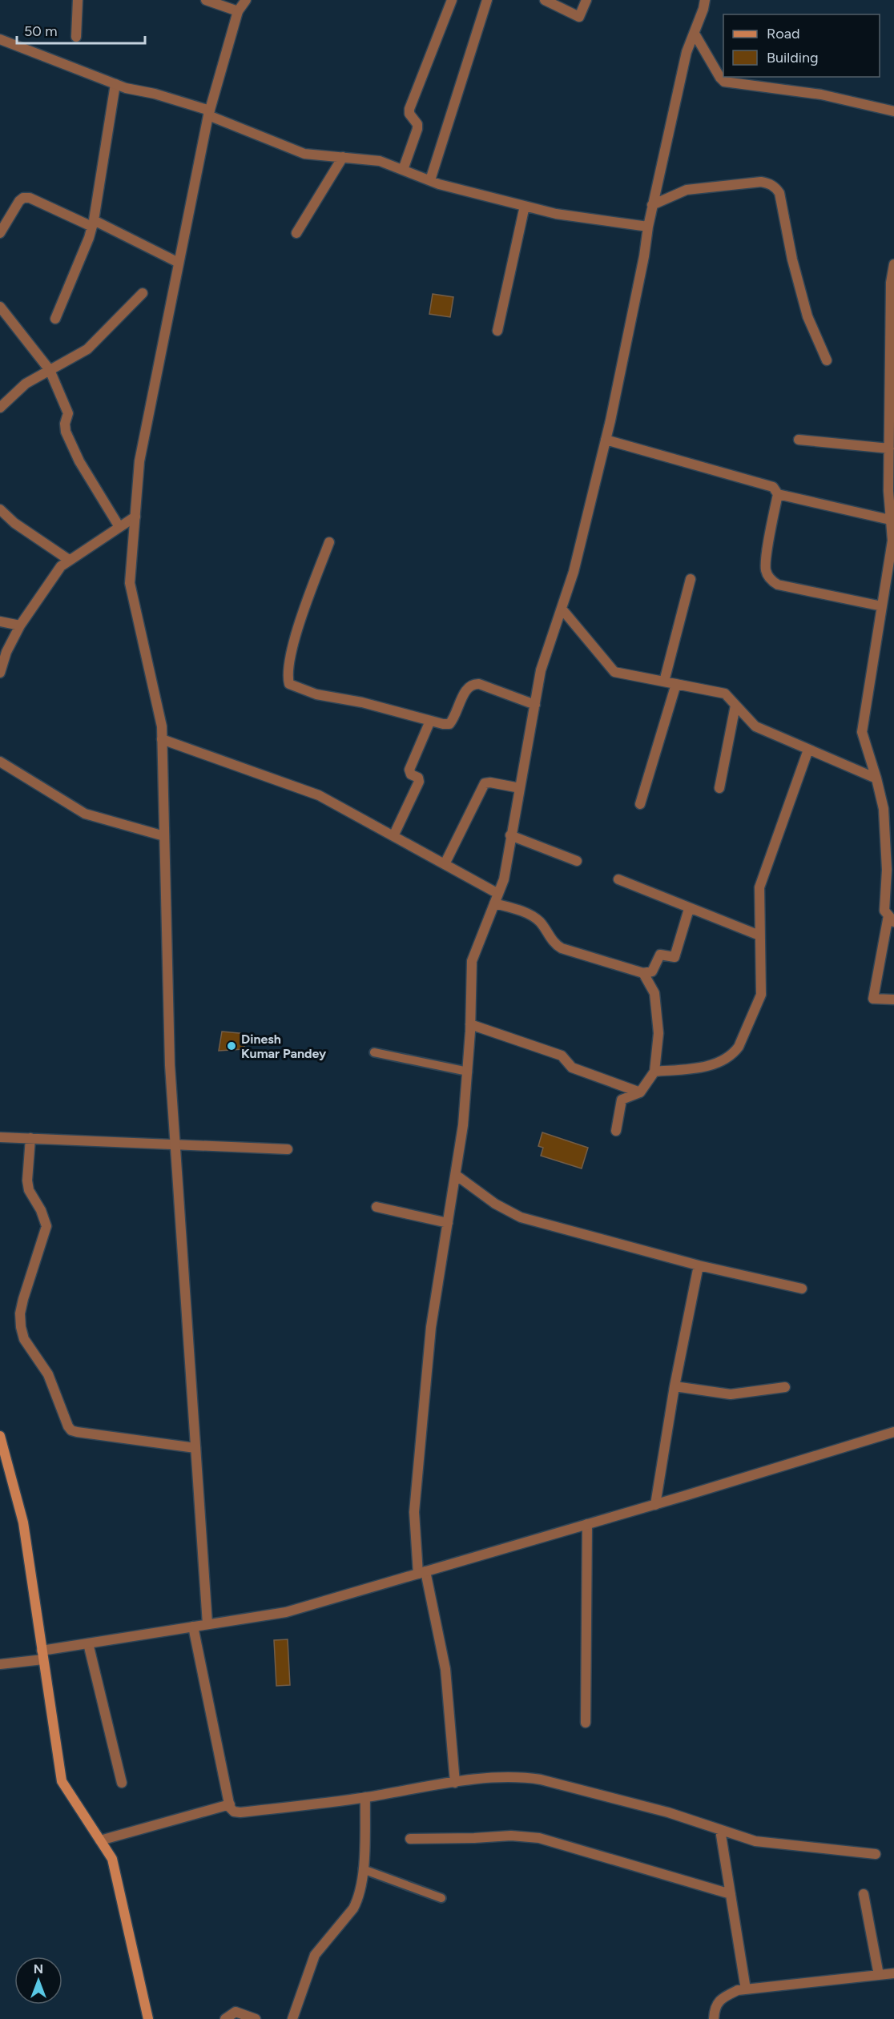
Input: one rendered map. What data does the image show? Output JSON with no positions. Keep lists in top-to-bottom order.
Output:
{
  "places": ["Dinesh Kumar Pandey"],
  "legend": ["Road", "Building"],
  "scale_bar": "50 m",
  "north": "top"
}
